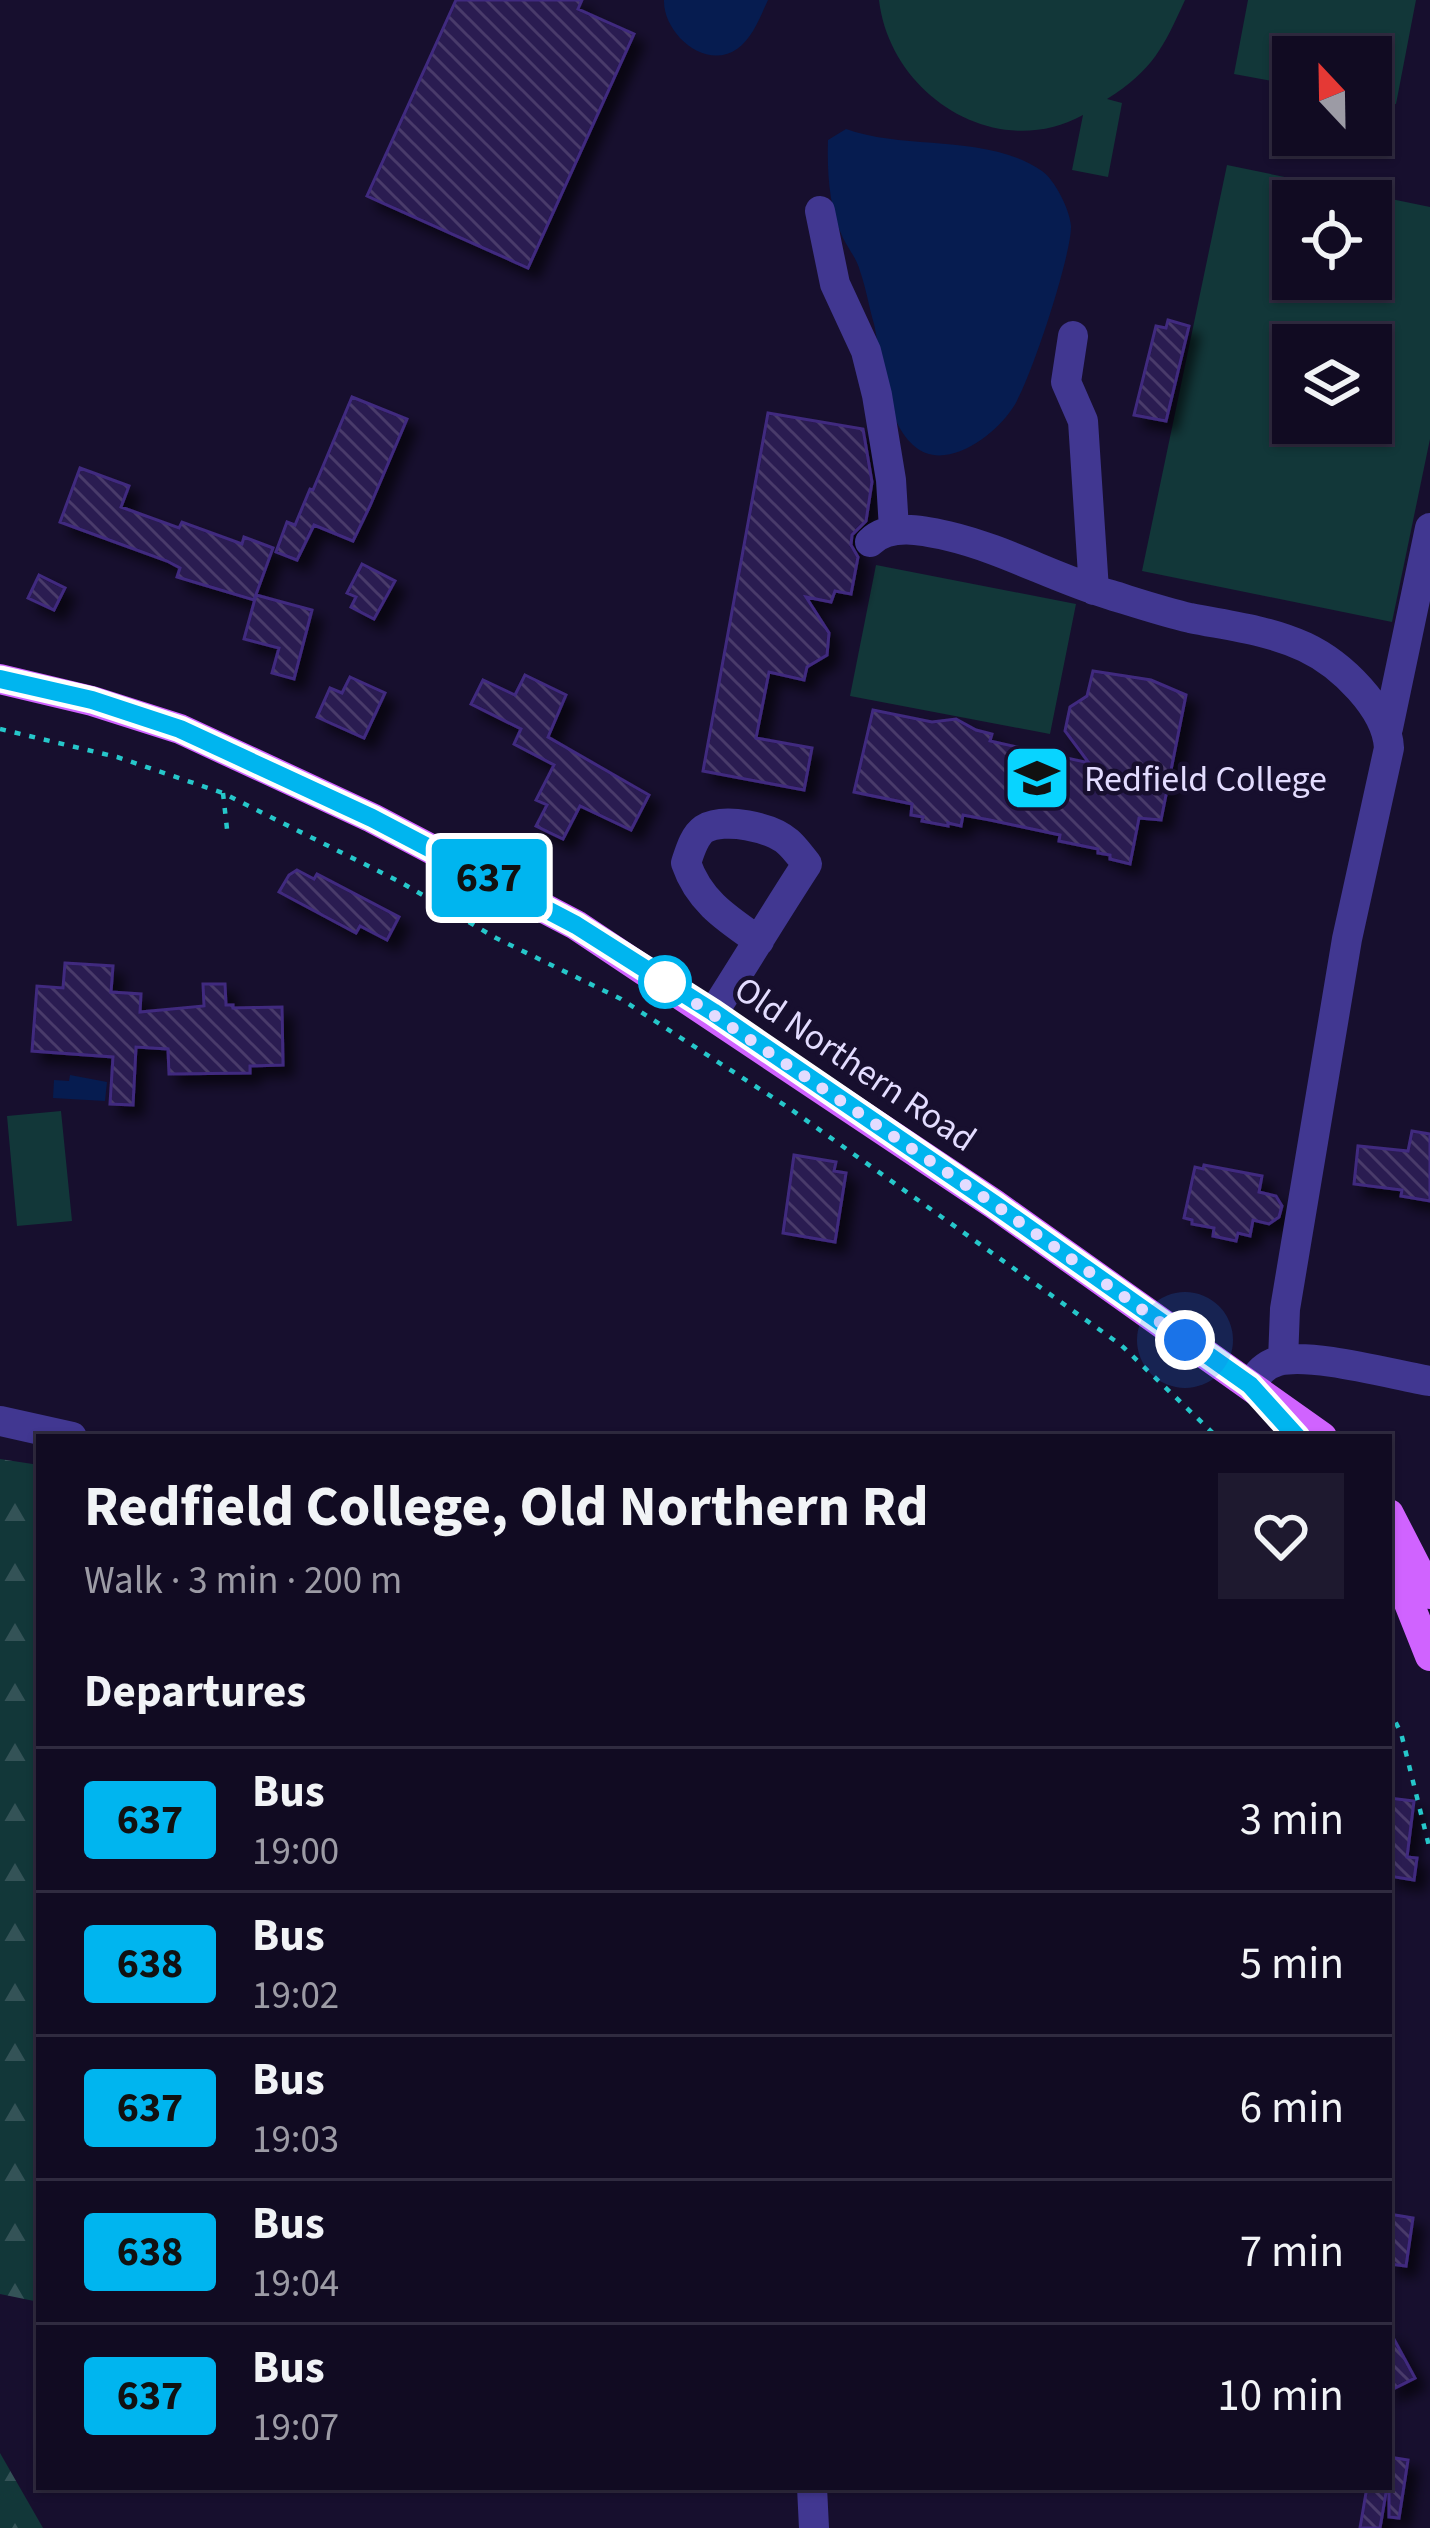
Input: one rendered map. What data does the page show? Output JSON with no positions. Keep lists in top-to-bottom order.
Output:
{
  "streets": {
    "main road": ["Old Northern Road"]
  },
  "places": {
    "school or university": ["Redfield College"]
  },
  "lines": ["bus line 637"],
  "north": "top",
  "page": {
    "on_map": "637",
    "heading": [
      ["Redfield College, Old Northern Rd", "Walk · 3 min · 200 m"],
      "Departures"
    ],
    "list": [
      {
        "mark": "637",
        "name": "Bus",
        "note": "19:00",
        "value": "3 min"
      },
      {
        "mark": "638",
        "name": "Bus",
        "note": "19:02",
        "value": "5 min"
      },
      {
        "mark": "637",
        "name": "Bus",
        "note": "19:03",
        "value": "6 min"
      },
      {
        "mark": "638",
        "name": "Bus",
        "note": "19:04",
        "value": "7 min"
      },
      {
        "mark": "637",
        "name": "Bus",
        "note": "19:07",
        "value": "10 min"
      }
    ]
  }
}
